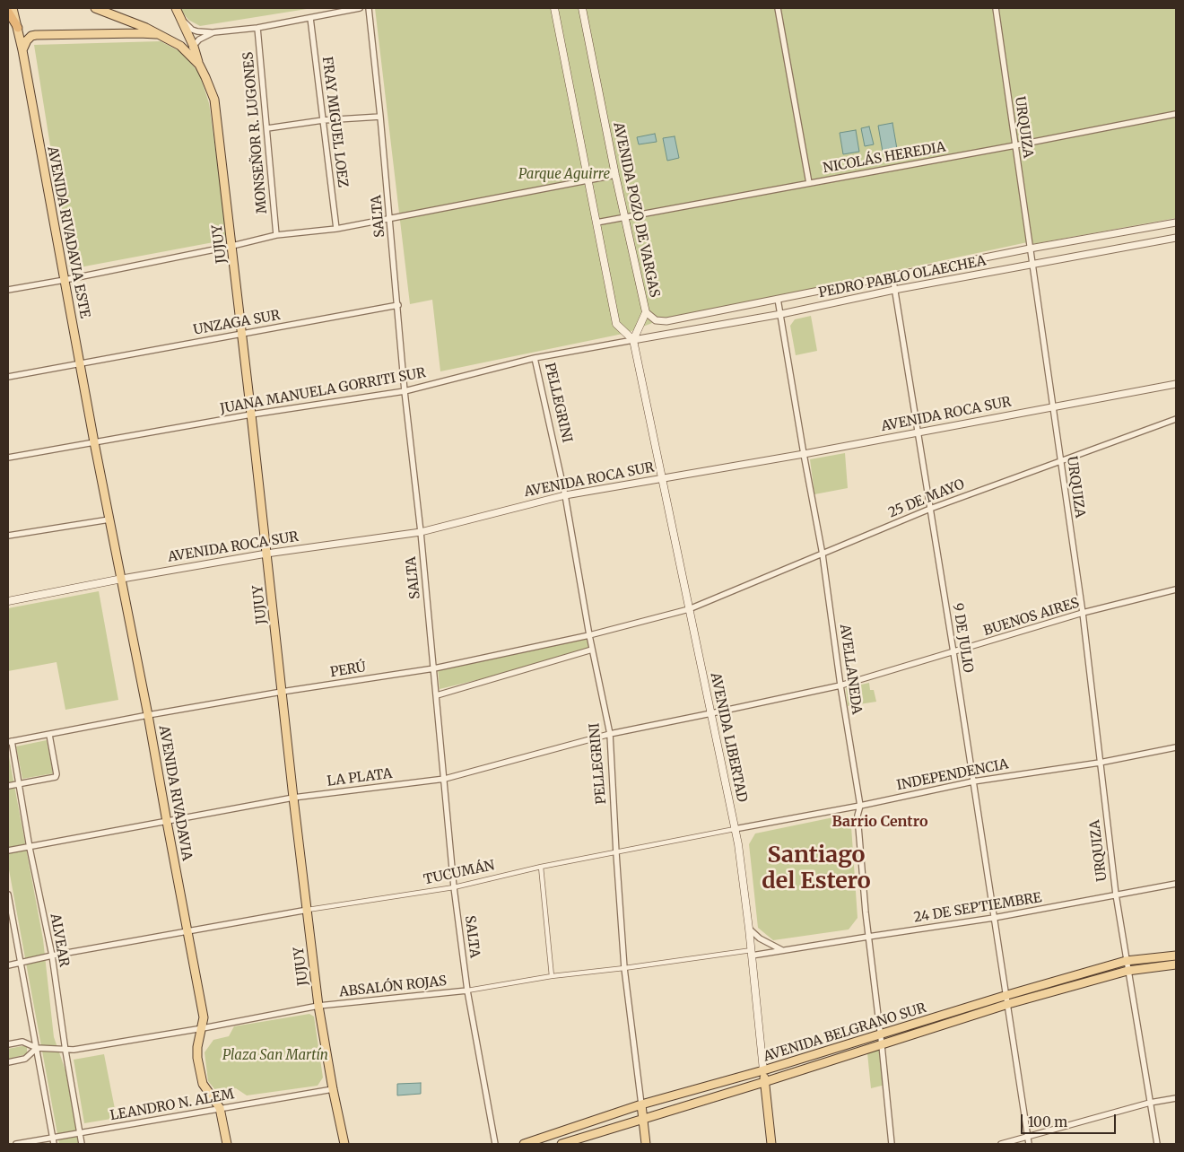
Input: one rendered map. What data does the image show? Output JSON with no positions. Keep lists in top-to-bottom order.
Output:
{
  "streets": {
    "main road": [
      "AVENIDA POZO DE VARGAS",
      "AVENIDA RIVADAVIA ESTE",
      "JUJUY",
      "PELLEGRINI",
      "AVENIDA ROCA SUR",
      "AVENIDA LIBERTAD",
      "AVENIDA RIVADAVIA",
      "AVENIDA BELGRANO SUR"
    ],
    "street": [
      "FRAY MIGUEL LOEZ",
      "URQUIZA",
      "MONSEÑOR R. LUGONES",
      "NICOLÁS HEREDIA",
      "SALTA",
      "PEDRO PABLO OLAECHEA",
      "UNZAGA SUR",
      "JUANA MANUELA GORRITI SUR",
      "25 DE MAYO",
      "BUENOS AIRES",
      "9 DE JULIO",
      "AVELLANEDA",
      "PERÚ",
      "INDEPENDENCIA",
      "LA PLATA",
      "TUCUMÁN",
      "24 DE SEPTIEMBRE",
      "ALVEAR",
      "ABSALÓN ROJAS",
      "LEANDRO N. ALEM"
    ]
  },
  "crossings": [
    ["URQUIZA", "NICOLÁS HEREDIA"],
    ["URQUIZA", "PEDRO PABLO OLAECHEA"],
    ["URQUIZA", "AVENIDA ROCA SUR"],
    ["URQUIZA", "25 DE MAYO"],
    ["URQUIZA", "BUENOS AIRES"],
    ["URQUIZA", "INDEPENDENCIA"],
    ["URQUIZA", "24 DE SEPTIEMBRE"],
    ["URQUIZA", "AVENIDA BELGRANO SUR"],
    ["NICOLÁS HEREDIA", "AVENIDA POZO DE VARGAS"],
    ["AVENIDA POZO DE VARGAS", "PEDRO PABLO OLAECHEA"],
    ["AVENIDA POZO DE VARGAS", "JUANA MANUELA GORRITI SUR"],
    ["AVENIDA POZO DE VARGAS", "AVENIDA LIBERTAD"],
    ["SALTA", "UNZAGA SUR"],
    ["SALTA", "JUANA MANUELA GORRITI SUR"],
    ["SALTA", "AVENIDA ROCA SUR"],
    ["SALTA", "PERÚ"],
    ["SALTA", "LA PLATA"],
    ["SALTA", "TUCUMÁN"],
    ["SALTA", "ABSALÓN ROJAS"],
    ["AVENIDA RIVADAVIA ESTE", "UNZAGA SUR"],
    ["AVENIDA RIVADAVIA ESTE", "JUANA MANUELA GORRITI SUR"],
    ["AVENIDA RIVADAVIA ESTE", "AVENIDA RIVADAVIA"],
    ["JUJUY", "UNZAGA SUR"],
    ["JUJUY", "JUANA MANUELA GORRITI SUR"],
    ["JUJUY", "AVENIDA ROCA SUR"],
    ["JUJUY", "PERÚ"],
    ["JUJUY", "LA PLATA"],
    ["JUJUY", "TUCUMÁN"],
    ["JUJUY", "ABSALÓN ROJAS"],
    ["JUJUY", "LEANDRO N. ALEM"],
    ["PEDRO PABLO OLAECHEA", "JUANA MANUELA GORRITI SUR"],
    ["PEDRO PABLO OLAECHEA", "9 DE JULIO"],
    ["PEDRO PABLO OLAECHEA", "AVELLANEDA"],
    ["PEDRO PABLO OLAECHEA", "AVENIDA LIBERTAD"],
    ["JUANA MANUELA GORRITI SUR", "PELLEGRINI"],
    ["JUANA MANUELA GORRITI SUR", "AVENIDA LIBERTAD"],
    ["JUANA MANUELA GORRITI SUR", "AVENIDA RIVADAVIA"],
    ["PELLEGRINI", "AVENIDA ROCA SUR"],
    ["PELLEGRINI", "PERÚ"],
    ["PELLEGRINI", "LA PLATA"],
    ["PELLEGRINI", "TUCUMÁN"],
    ["PELLEGRINI", "ABSALÓN ROJAS"],
    ["PELLEGRINI", "AVENIDA BELGRANO SUR"],
    ["AVENIDA ROCA SUR", "9 DE JULIO"],
    ["AVENIDA ROCA SUR", "AVELLANEDA"],
    ["AVENIDA ROCA SUR", "AVENIDA LIBERTAD"],
    ["AVENIDA ROCA SUR", "AVENIDA RIVADAVIA"],
    ["25 DE MAYO", "9 DE JULIO"],
    ["25 DE MAYO", "AVELLANEDA"],
    ["25 DE MAYO", "PERÚ"],
    ["25 DE MAYO", "AVENIDA LIBERTAD"],
    ["BUENOS AIRES", "9 DE JULIO"],
    ["BUENOS AIRES", "AVELLANEDA"],
    ["BUENOS AIRES", "AVENIDA LIBERTAD"],
    ["BUENOS AIRES", "LA PLATA"],
    ["9 DE JULIO", "INDEPENDENCIA"],
    ["9 DE JULIO", "24 DE SEPTIEMBRE"],
    ["9 DE JULIO", "AVENIDA BELGRANO SUR"],
    ["AVELLANEDA", "INDEPENDENCIA"],
    ["AVELLANEDA", "24 DE SEPTIEMBRE"],
    ["AVELLANEDA", "AVENIDA BELGRANO SUR"],
    ["PERÚ", "AVENIDA LIBERTAD"],
    ["PERÚ", "AVENIDA RIVADAVIA"],
    ["PERÚ", "ALVEAR"],
    ["AVENIDA LIBERTAD", "INDEPENDENCIA"],
    ["AVENIDA LIBERTAD", "LA PLATA"],
    ["AVENIDA LIBERTAD", "TUCUMÁN"],
    ["AVENIDA LIBERTAD", "24 DE SEPTIEMBRE"],
    ["AVENIDA LIBERTAD", "ABSALÓN ROJAS"],
    ["AVENIDA LIBERTAD", "AVENIDA BELGRANO SUR"],
    ["INDEPENDENCIA", "TUCUMÁN"],
    ["LA PLATA", "AVENIDA RIVADAVIA"],
    ["LA PLATA", "ALVEAR"],
    ["AVENIDA RIVADAVIA", "TUCUMÁN"],
    ["AVENIDA RIVADAVIA", "ABSALÓN ROJAS"],
    ["AVENIDA RIVADAVIA", "LEANDRO N. ALEM"],
    ["TUCUMÁN", "ALVEAR"],
    ["24 DE SEPTIEMBRE", "ABSALÓN ROJAS"],
    ["ALVEAR", "ABSALÓN ROJAS"],
    ["ALVEAR", "LEANDRO N. ALEM"]
  ],
  "districts": ["Barrio Centro", "Santiago del Estero"],
  "parks": ["Parque Aguirre", "Plaza San Martín"],
  "scale_bar": "100 m"
}
